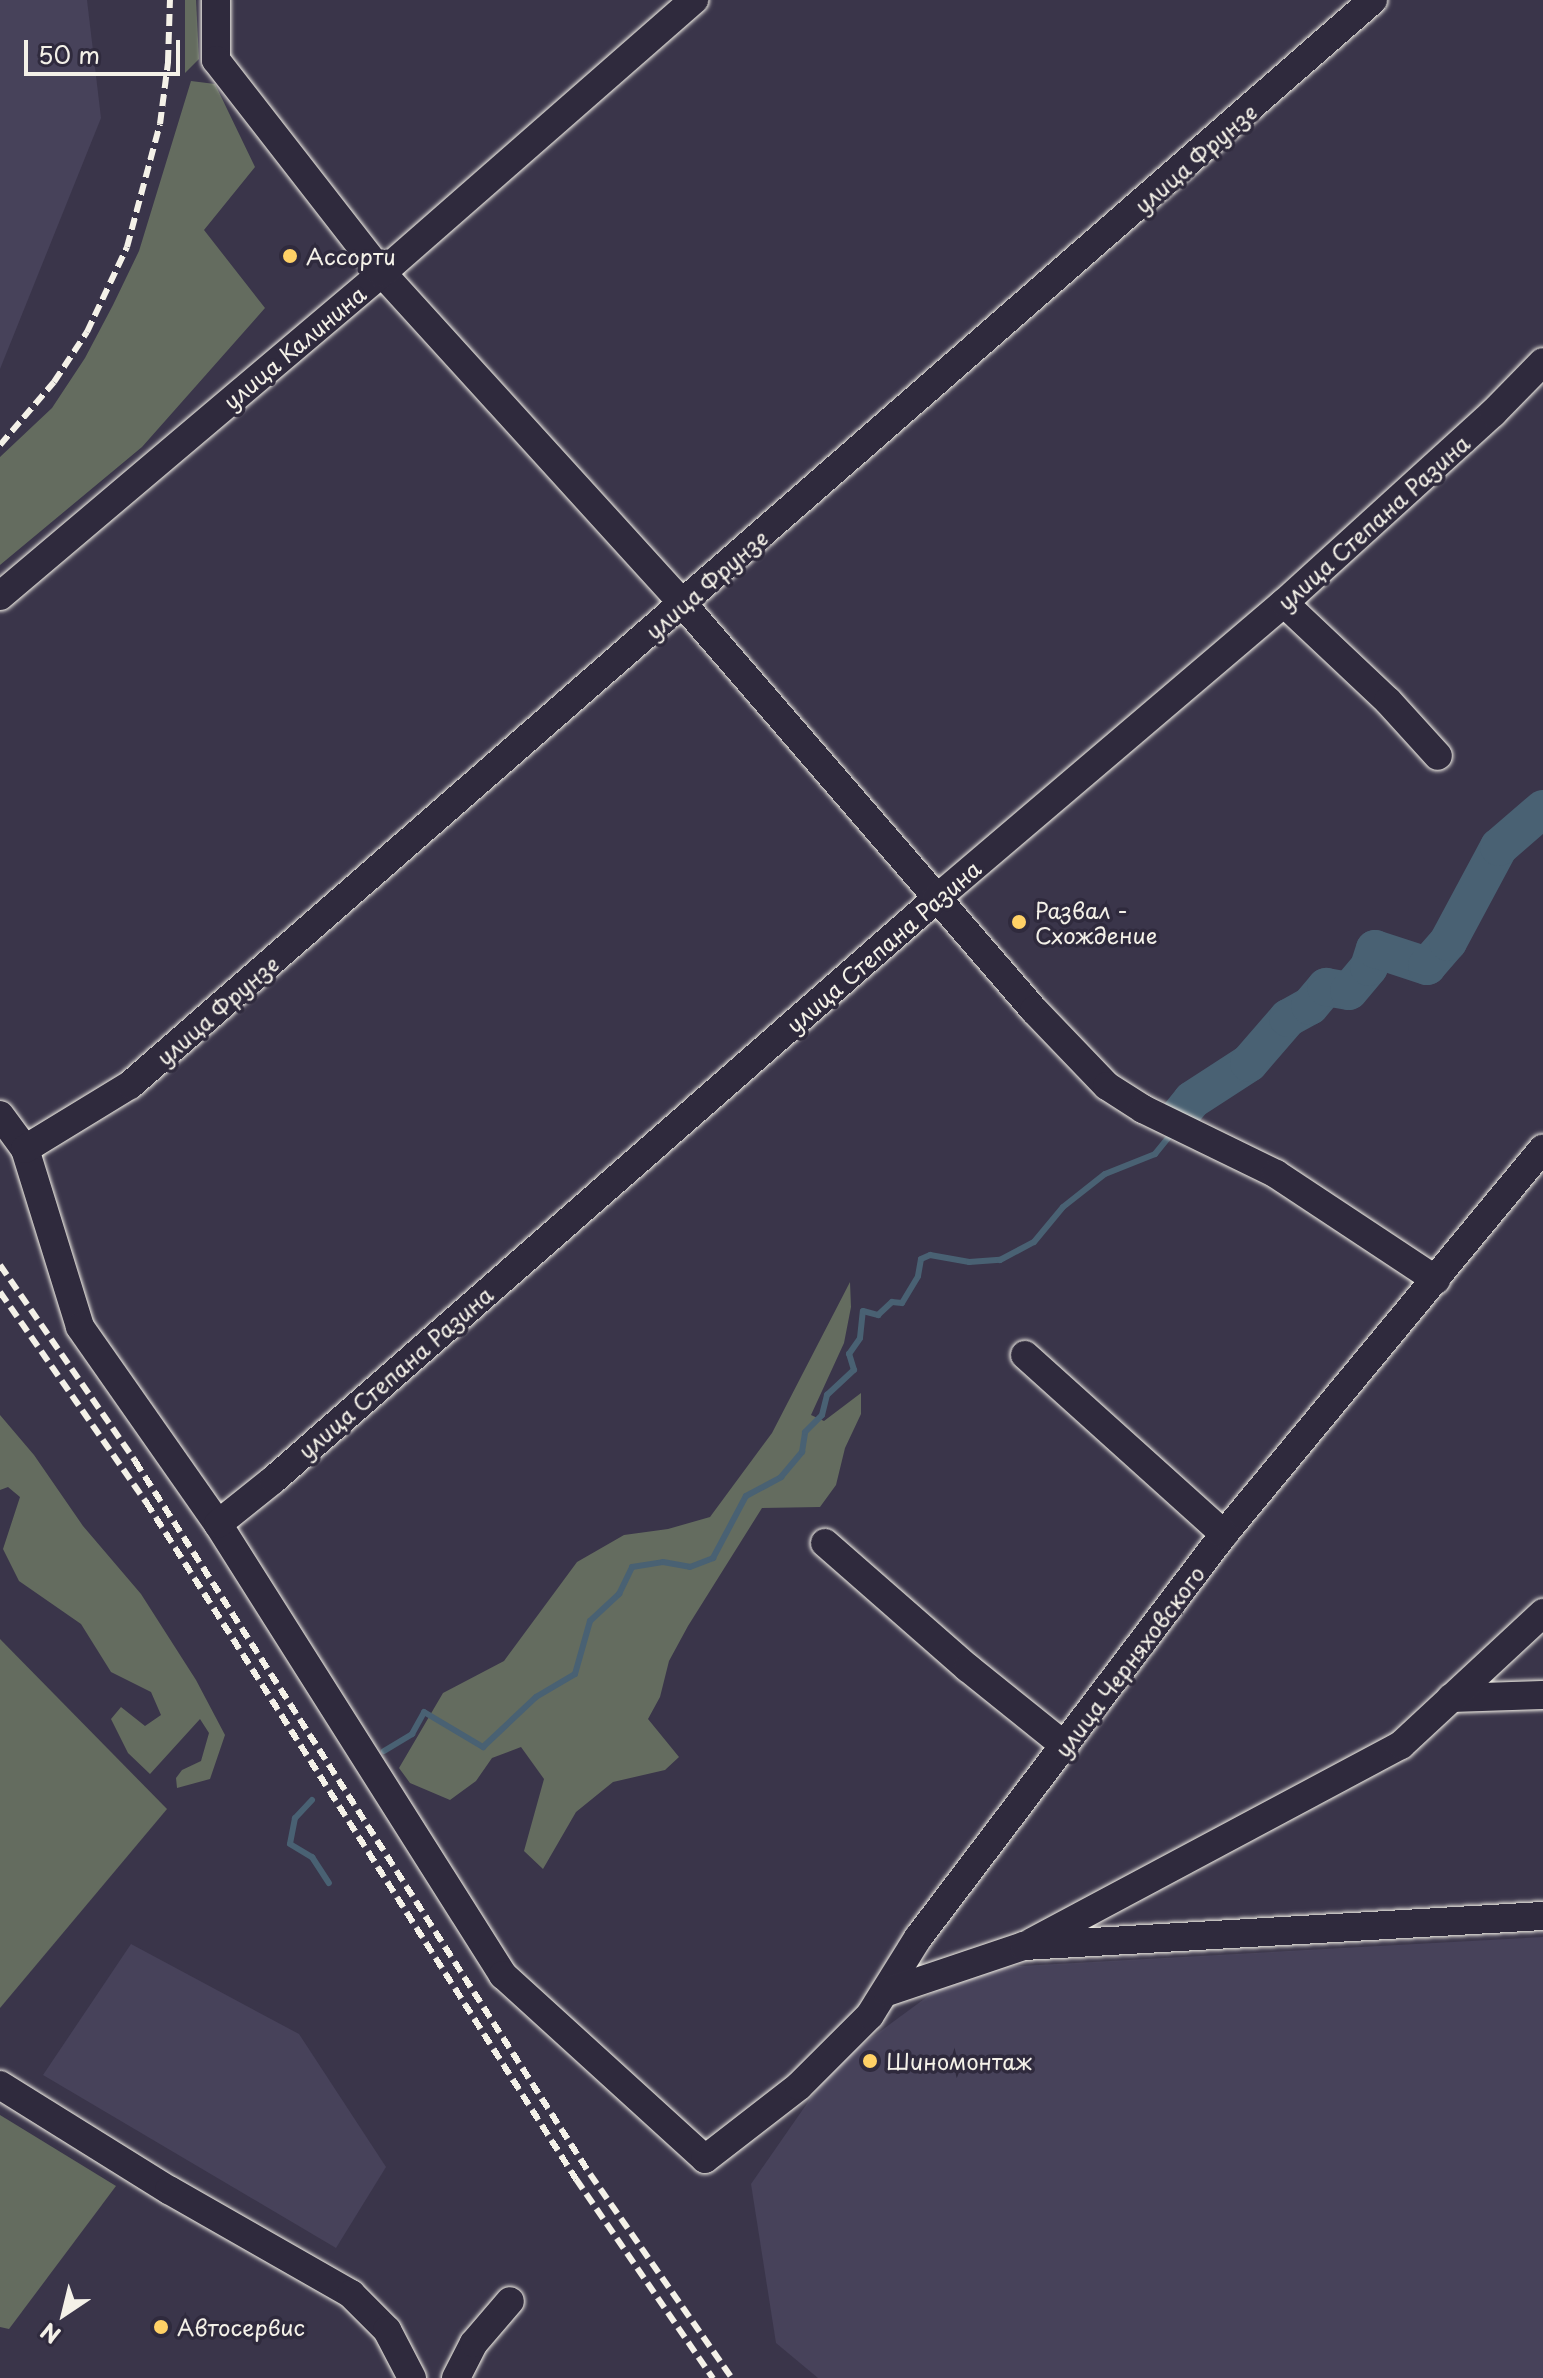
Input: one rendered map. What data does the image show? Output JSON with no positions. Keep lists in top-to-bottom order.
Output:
{
  "streets": {
    "street": [
      "улица Фрунзе",
      "улица Калинина",
      "улица Степана Разина",
      "улица Черняховского"
    ]
  },
  "crossings": [
    ["улица Степана Разина", "улица Черняховского"]
  ],
  "places": [
    "Ассорти",
    "Развал - Схождение",
    "Шиномонтаж",
    "Автосервис"
  ],
  "scale_bar": "50 m",
  "north": "bottom left"
}
